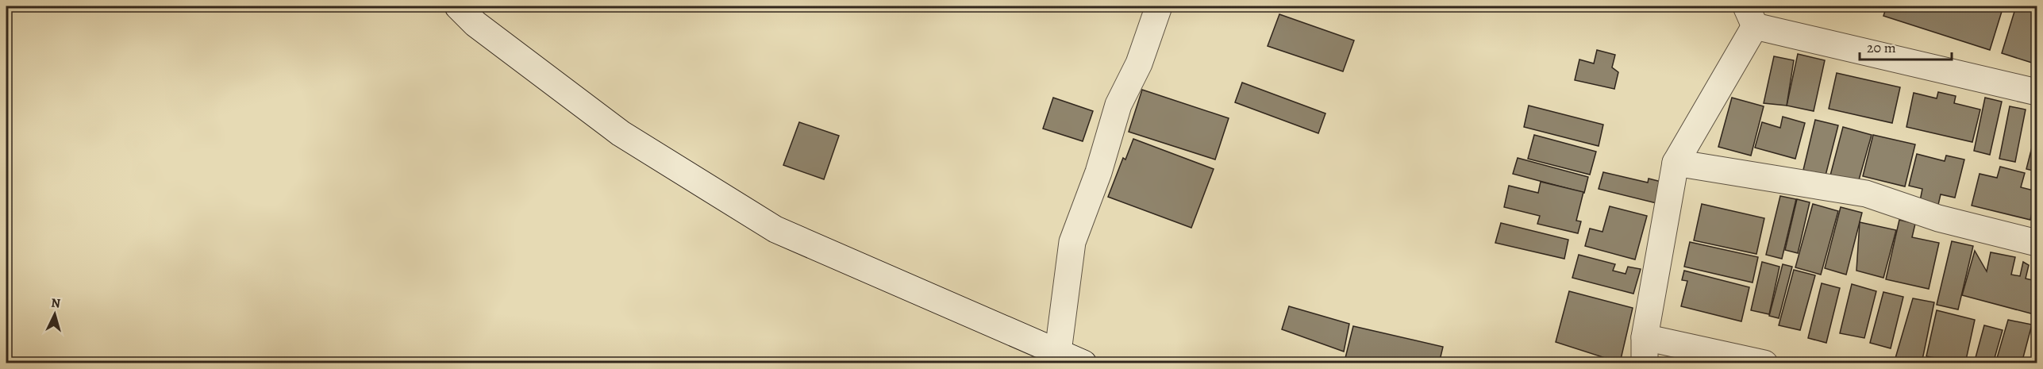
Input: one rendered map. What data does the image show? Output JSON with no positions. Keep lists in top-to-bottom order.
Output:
{
  "scale_bar": "20 m",
  "north": "top"
}
